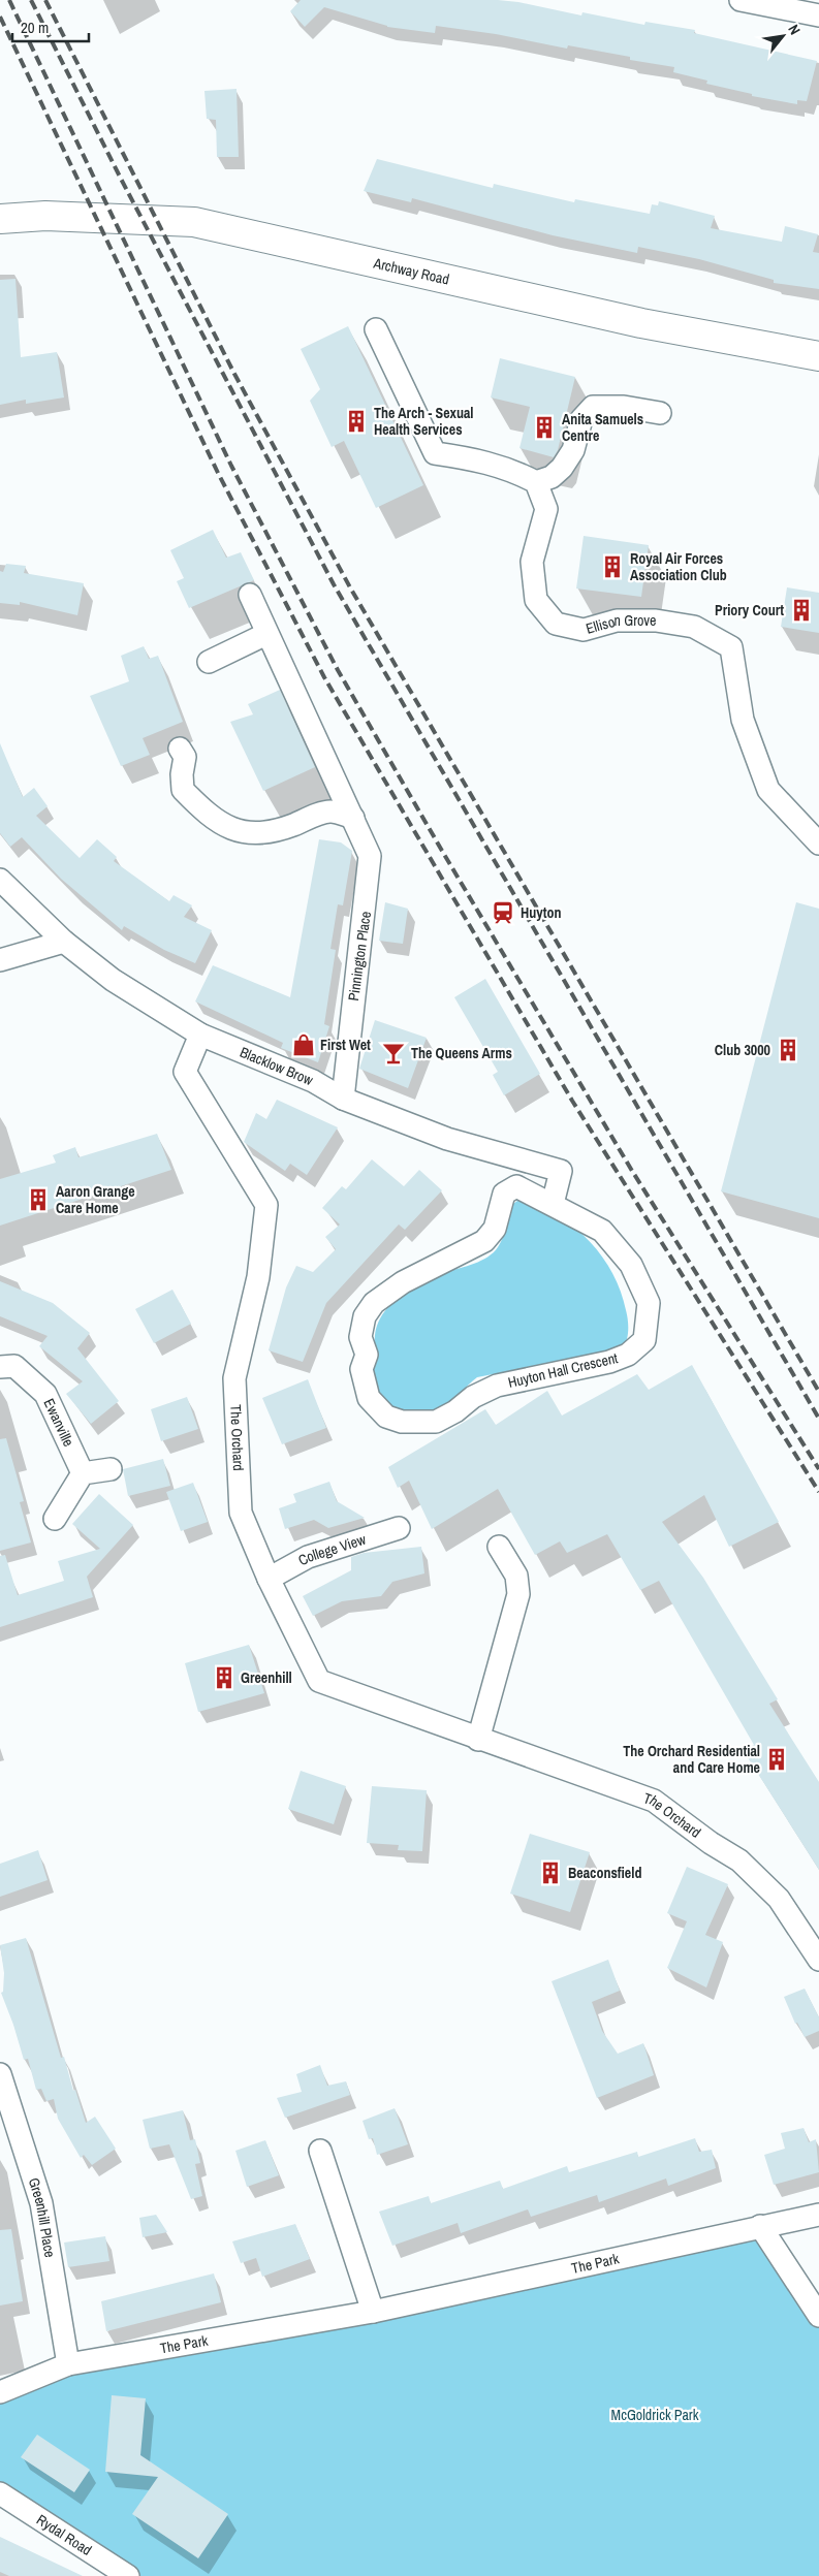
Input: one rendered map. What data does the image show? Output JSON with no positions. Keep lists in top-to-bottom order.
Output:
{
  "streets": {
    "main road": ["Archway Road"],
    "street": [
      "Ellison Grove",
      "Pinnington Place",
      "Blacklow Brow",
      "Huyton Hall Crescent",
      "Ewanville",
      "The Orchard",
      "College View",
      "Greenhill Place",
      "The Park",
      "Rydal Road"
    ]
  },
  "crossings": [
    ["Pinnington Place", "Blacklow Brow"],
    ["Blacklow Brow", "Huyton Hall Crescent"],
    ["Blacklow Brow", "The Orchard"],
    ["The Orchard", "College View"],
    ["Greenhill Place", "The Park"]
  ],
  "parks": ["McGoldrick Park"],
  "places": {
    "building": [
      "The Arch - Sexual Health Services",
      "Anita Samuels Centre",
      "Royal Air Forces Association Club",
      "Priory Court",
      "Club 3000",
      "Aaron Grange Care Home",
      "Greenhill",
      "The Orchard Residential and Care Home",
      "Beaconsfield"
    ],
    "station": ["Huyton"],
    "shop": ["First Wet"],
    "bar": ["The Queens Arms"]
  },
  "scale_bar": "20 m",
  "north": "top right"
}
